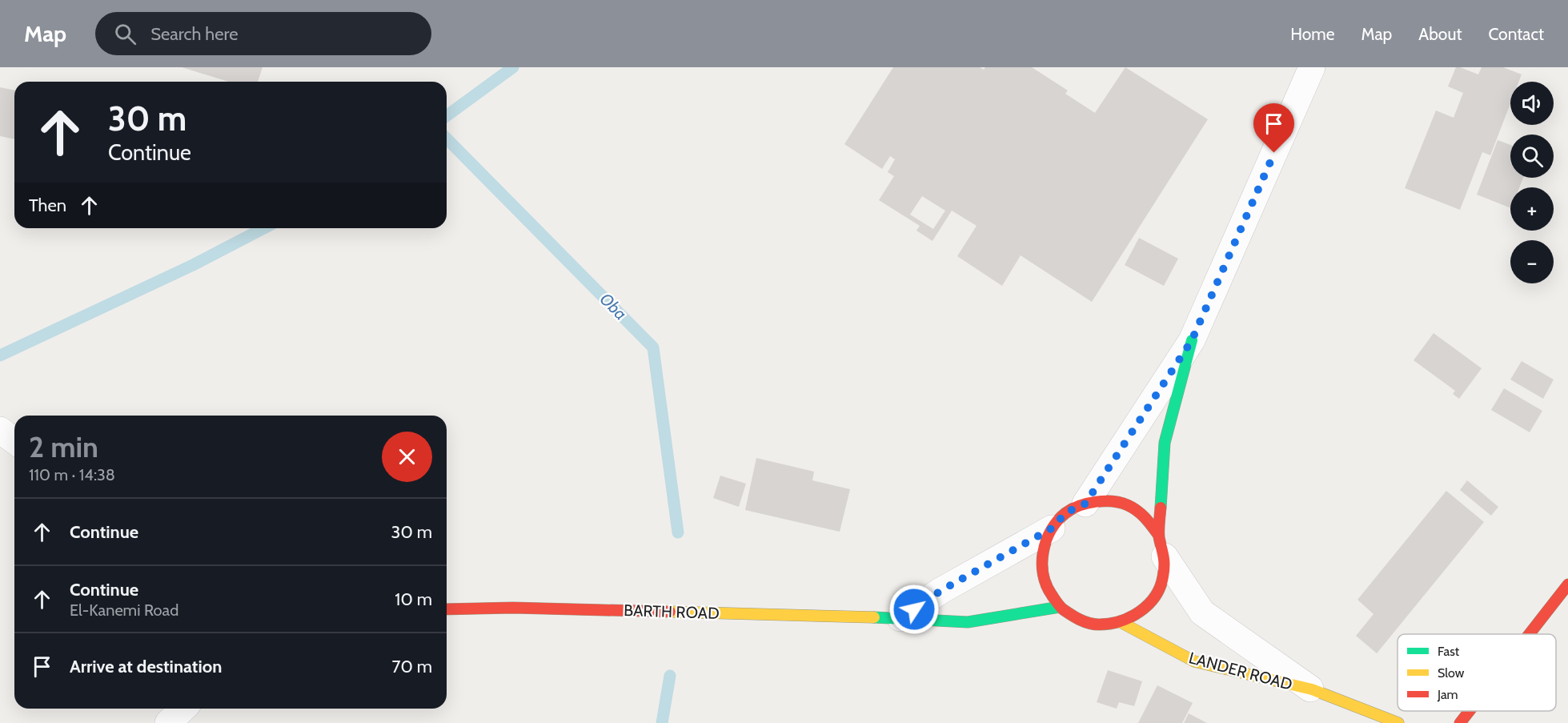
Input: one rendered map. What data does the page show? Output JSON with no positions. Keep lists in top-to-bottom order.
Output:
{
  "streets": {
    "street": ["BARTH ROAD", "LANDER ROAD"]
  },
  "crossings": [
    ["BARTH ROAD", "LANDER ROAD"]
  ],
  "water": ["Oba"],
  "legend": ["Fast", "Slow", "Jam"],
  "page": {
    "header": "Map",
    "search": "Search here",
    "nav": [
      "Home",
      "Map",
      "About",
      "Contact"
    ],
    "map_buttons": ["+", "−"],
    "turn": ["30 m", "Continue"],
    "then": "Then",
    "heading": ["2 min", "110 m · 14:38"],
    "list": [
      {
        "name": "Continue",
        "value": "30 m"
      },
      {
        "name": "Continue",
        "note": "El-Kanemi Road",
        "value": "10 m"
      },
      {
        "name": "Arrive at destination",
        "value": "70 m"
      }
    ]
  }
}
